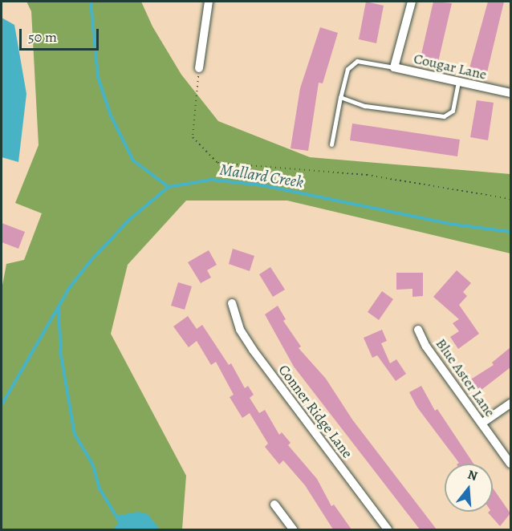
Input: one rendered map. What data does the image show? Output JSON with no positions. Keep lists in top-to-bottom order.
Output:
{
  "streets": {
    "street": ["Cougar Lane", "Blue Aster Lane", "Conner Ridge Lane"]
  },
  "water": ["Mallard Creek"],
  "scale_bar": "50 m",
  "north": "top"
}
